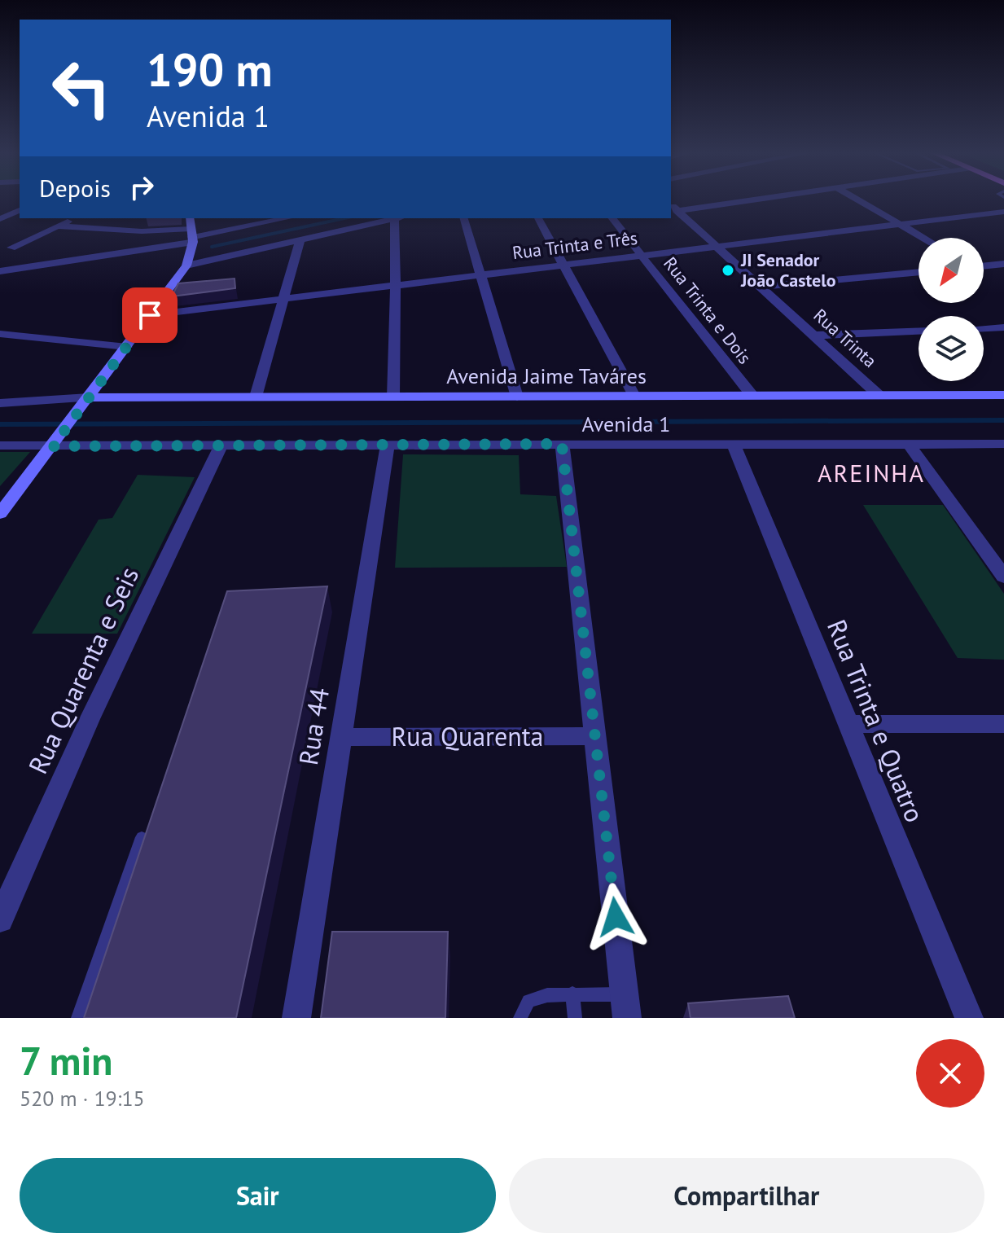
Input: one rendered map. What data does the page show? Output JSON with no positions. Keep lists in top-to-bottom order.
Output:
{
  "streets": {
    "street": [
      "Rua Trinta e Três",
      "Rua Trinta e Dois",
      "Rua Trinta",
      "Avenida Jaime Taváres",
      "Avenida 1",
      "Rua Quarenta e Seis",
      "Rua Trinta e Quatro",
      "Rua 44",
      "Rua Quarenta"
    ]
  },
  "crossings": [
    ["Rua Trinta e Três", "Rua Trinta e Dois"],
    ["Rua Trinta e Três", "Rua Trinta"],
    ["Rua Trinta e Dois", "Avenida Jaime Taváres"],
    ["Rua Trinta", "Avenida Jaime Taváres"],
    ["Avenida 1", "Rua Quarenta e Seis"],
    ["Avenida 1", "Rua Trinta e Quatro"],
    ["Avenida 1", "Rua 44"],
    ["Rua 44", "Rua Quarenta"]
  ],
  "districts": ["AREINHA"],
  "places": ["JI Senador João Castelo"],
  "north": "bottom left",
  "page": {
    "turn": ["190 m", "Avenida 1"],
    "then": "Depois",
    "heading": ["7 min", "520 m · 19:15"],
    "buttons": ["Sair", "Compartilhar"]
  }
}
